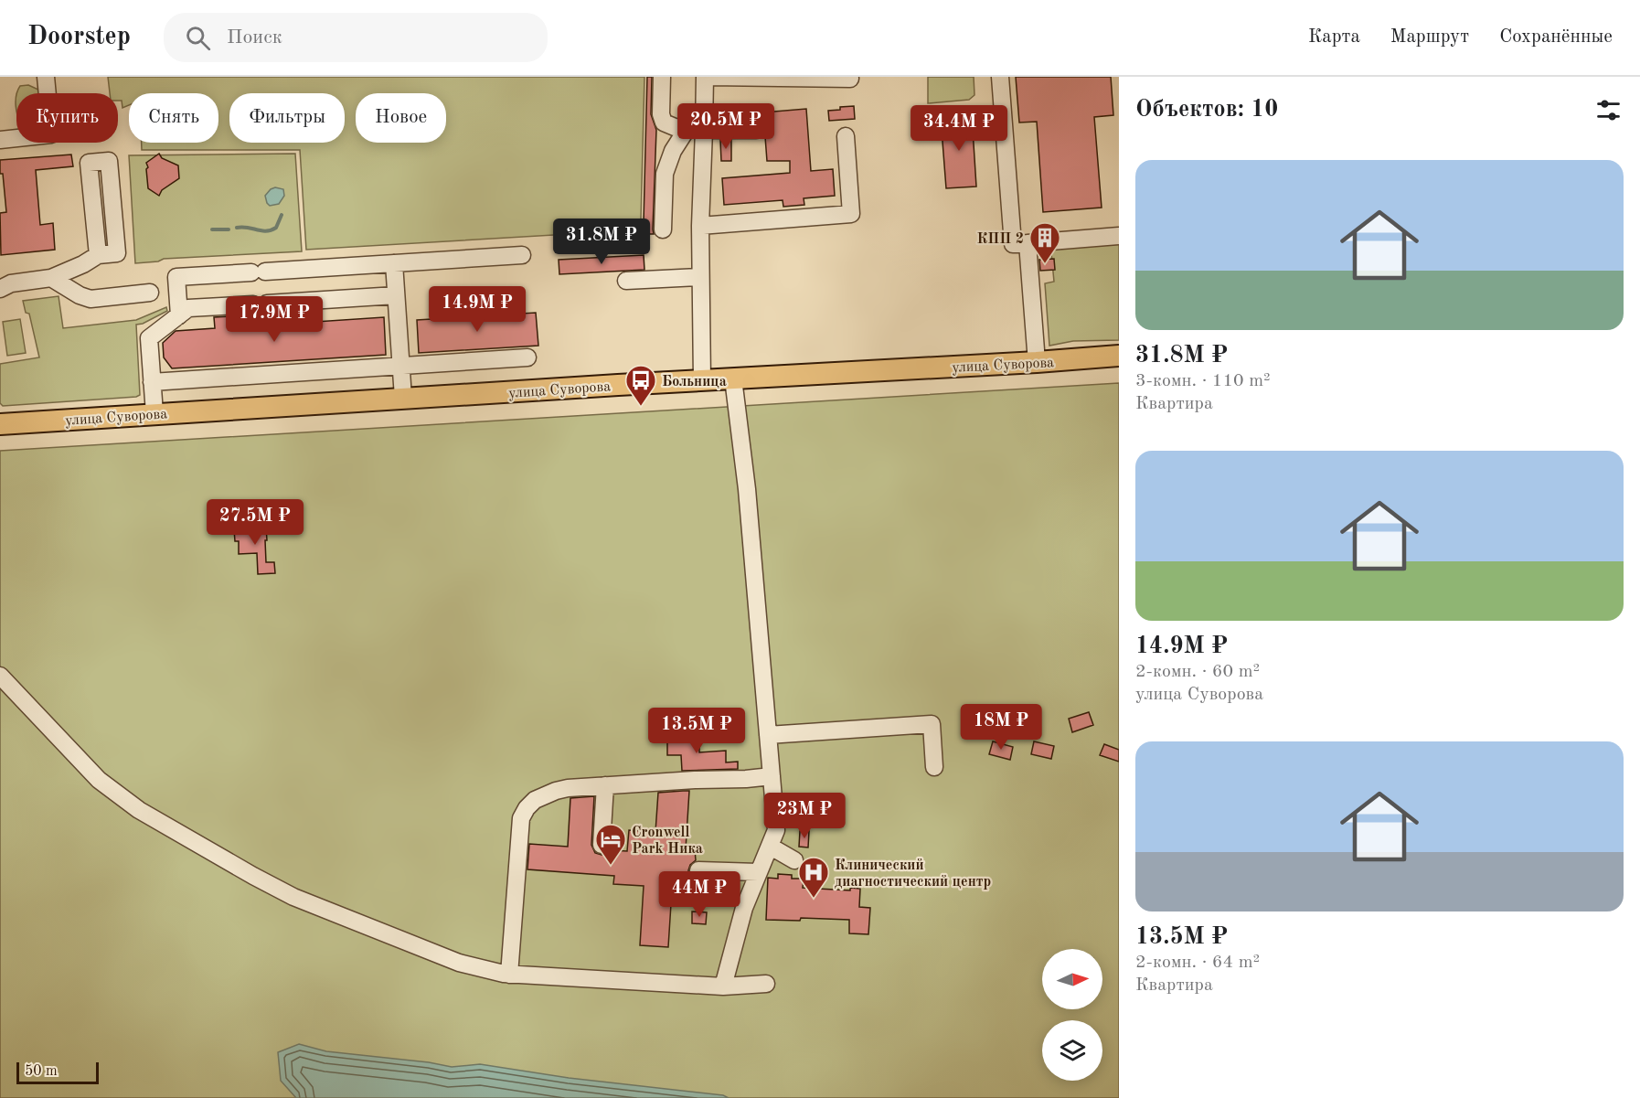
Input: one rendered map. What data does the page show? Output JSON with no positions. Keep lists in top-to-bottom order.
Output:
{
  "streets": {
    "main road": ["улица Суворова"]
  },
  "places": {
    "building": ["КПП 2"],
    "bus stop": ["Больница"],
    "hotel": ["Cronwell Park Ника"],
    "hospital": ["Клинический диагностический центр"]
  },
  "scale_bar": "50 m",
  "north": "right",
  "page": {
    "header": "Doorstep",
    "search": "Поиск",
    "nav": ["Карта", "Маршрут", "Сохранённые"],
    "heading": "Объектов: 10",
    "chip": [
      "Купить",
      "Снять",
      "Фильтры",
      "Новое"
    ],
    "price": [
      "20.5M ₽",
      "34.4M ₽",
      "31.8M ₽",
      "14.9M ₽",
      "17.9M ₽",
      "27.5M ₽",
      "18M ₽",
      "13.5M ₽",
      "23M ₽",
      "44M ₽"
    ],
    "list": [
      {
        "name": "31.8M ₽",
        "note": "3-комн. · 110 m² · Квартира"
      },
      {
        "name": "14.9M ₽",
        "note": "2-комн. · 60 m² · улица Суворова"
      },
      {
        "name": "13.5M ₽",
        "note": "2-комн. · 64 m² · Квартира"
      }
    ],
    "scale": "50 m"
  }
}
